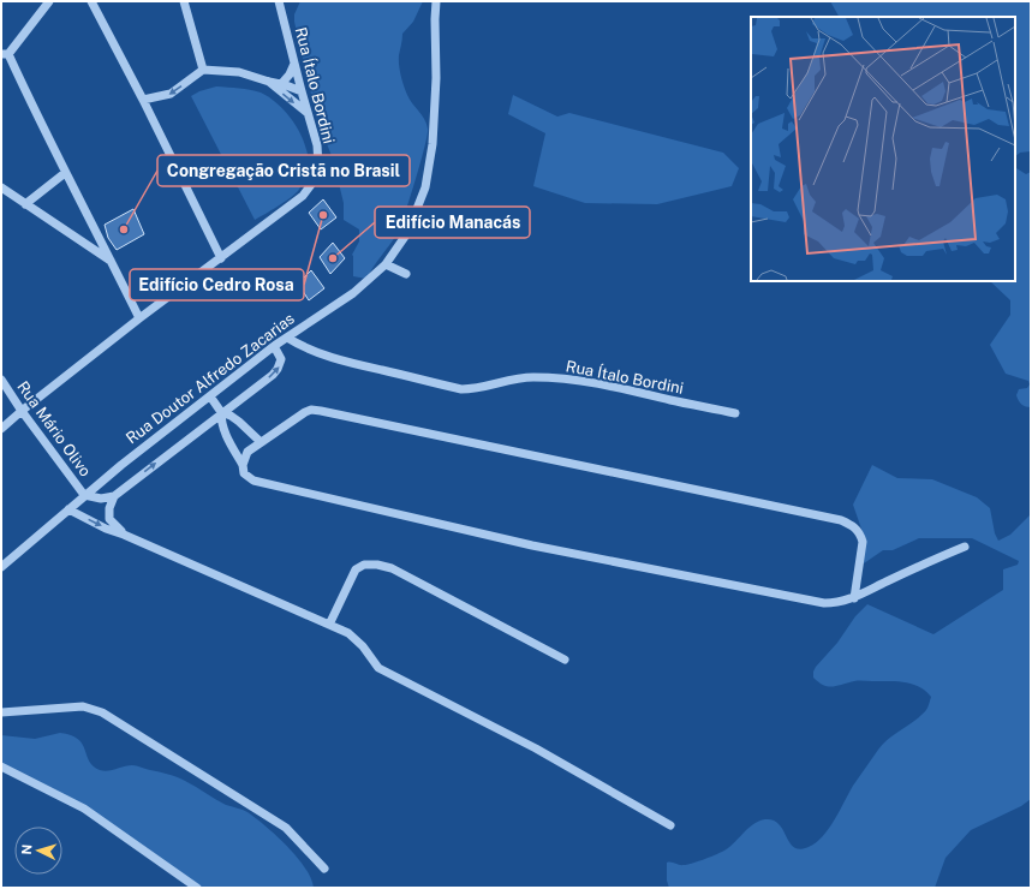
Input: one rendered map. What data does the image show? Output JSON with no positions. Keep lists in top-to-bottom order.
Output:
{
  "streets": {
    "street": ["Rua Ítalo Bordini", "Rua Doutor Alfredo Zacarias", "Rua Mário Olivo"]
  },
  "crossings": [
    ["Rua Ítalo Bordini", "Rua Doutor Alfredo Zacarias"],
    ["Rua Ítalo Bordini", "Rua Mário Olivo"],
    ["Rua Doutor Alfredo Zacarias", "Rua Mário Olivo"]
  ],
  "places": ["Edifício Cedro Rosa", "Congregação Cristã no Brasil", "Edifício Manacás"],
  "north": "left"
}
